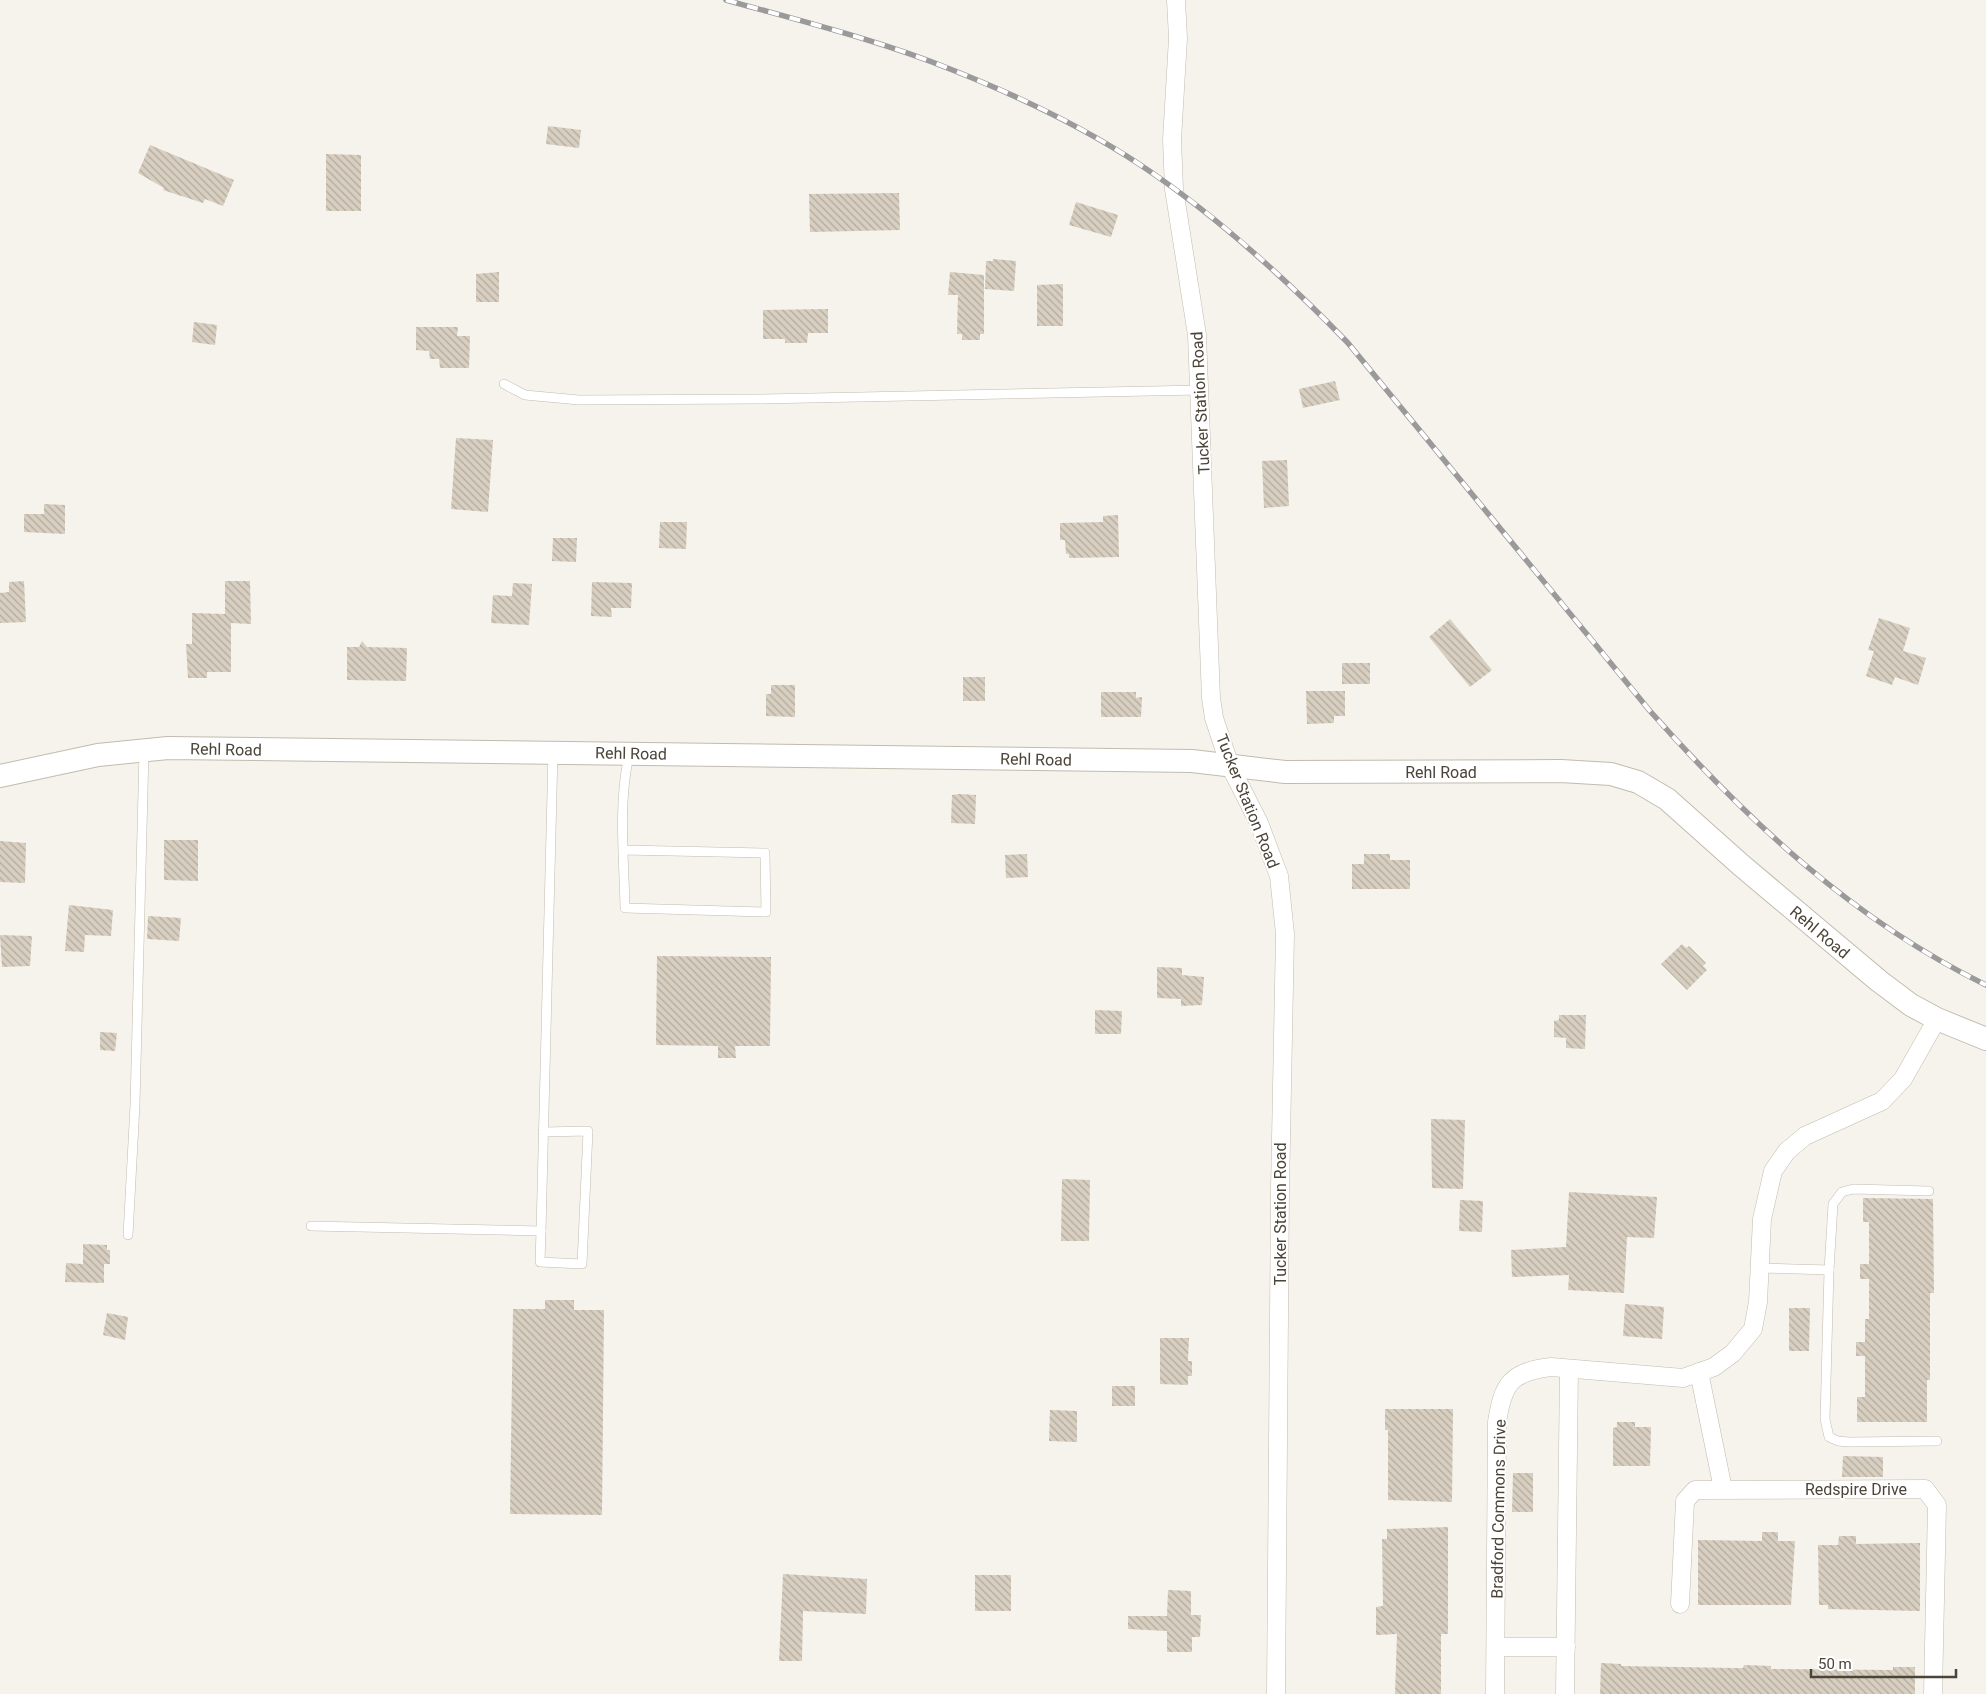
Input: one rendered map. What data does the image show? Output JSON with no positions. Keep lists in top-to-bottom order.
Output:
{
  "streets": {
    "street": [
      "Tucker Station Road",
      "Rehl Road",
      "Redspire Drive",
      "Bradford Commons Drive"
    ]
  },
  "crossings": [
    ["Tucker Station Road", "Rehl Road"],
    ["Rehl Road", "Bradford Commons Drive"]
  ],
  "scale_bar": "50 m"
}
